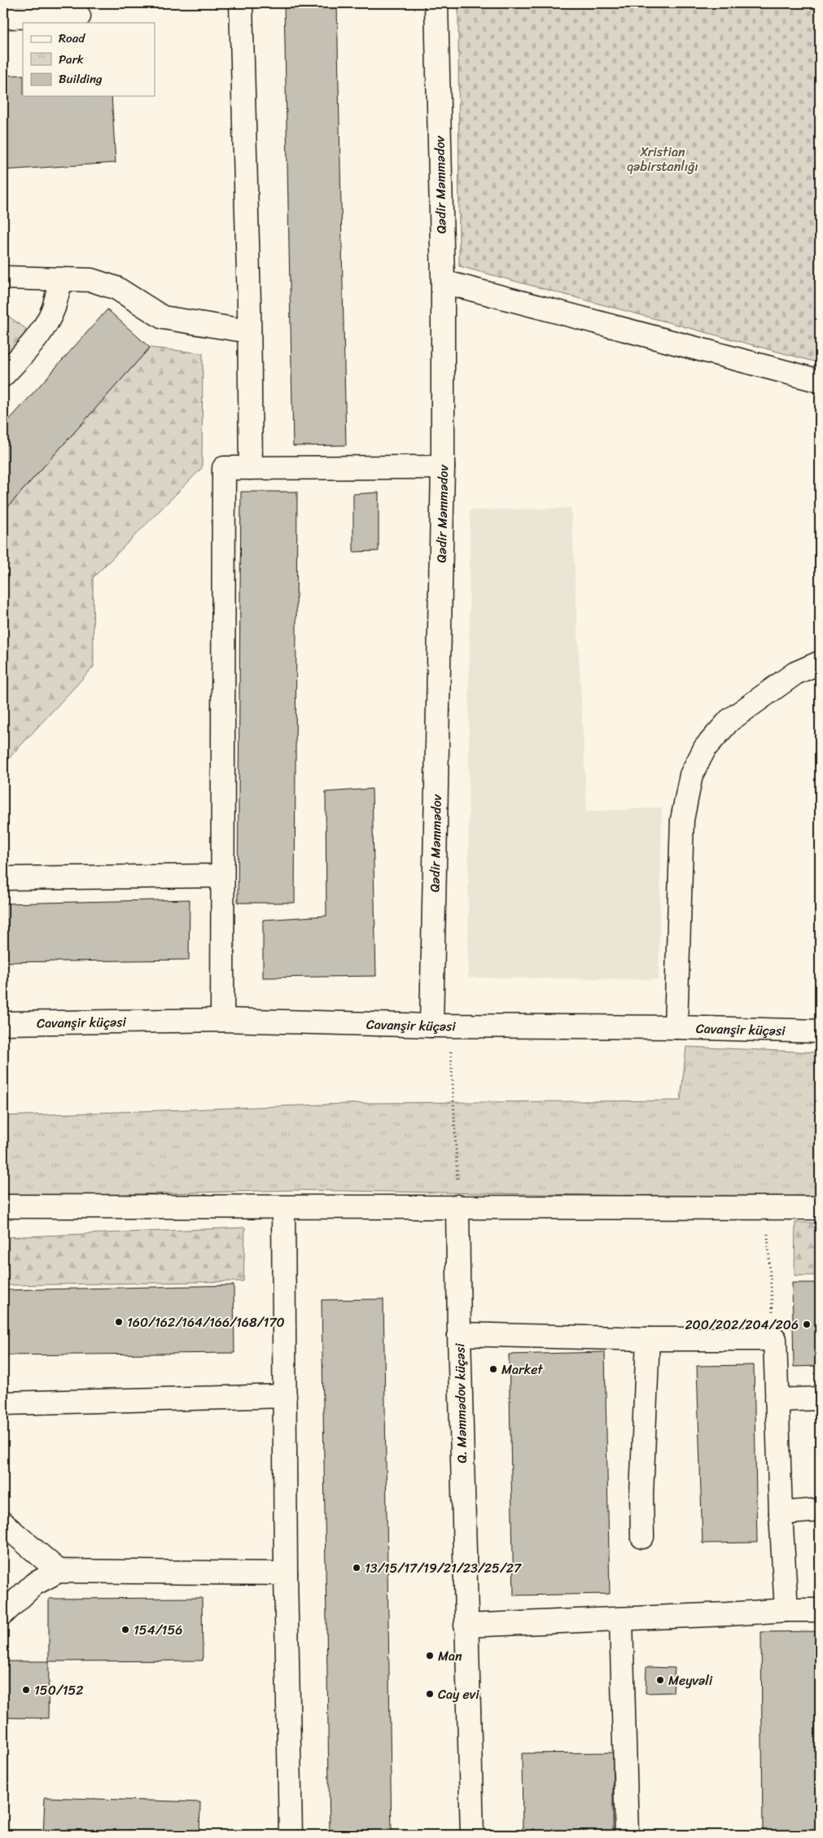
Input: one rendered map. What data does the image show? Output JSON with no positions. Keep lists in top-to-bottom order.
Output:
{
  "streets": {
    "street": ["Qədir Məmmədov", "Cavanşir küçəsi", "Q. Məmmədov küçəsi"]
  },
  "crossings": [
    ["Qədir Məmmədov", "Cavanşir küçəsi"]
  ],
  "parks": ["Xristian qəbirstanlığı"],
  "places": [
    "160/162/164/166/168/170",
    "200/202/204/206",
    "Market",
    "13/15/17/19/21/23/25/27",
    "154/156",
    "Man",
    "Meyvəli",
    "150/152",
    "Cay evi"
  ],
  "legend": ["Road", "Park", "Building"]
}
